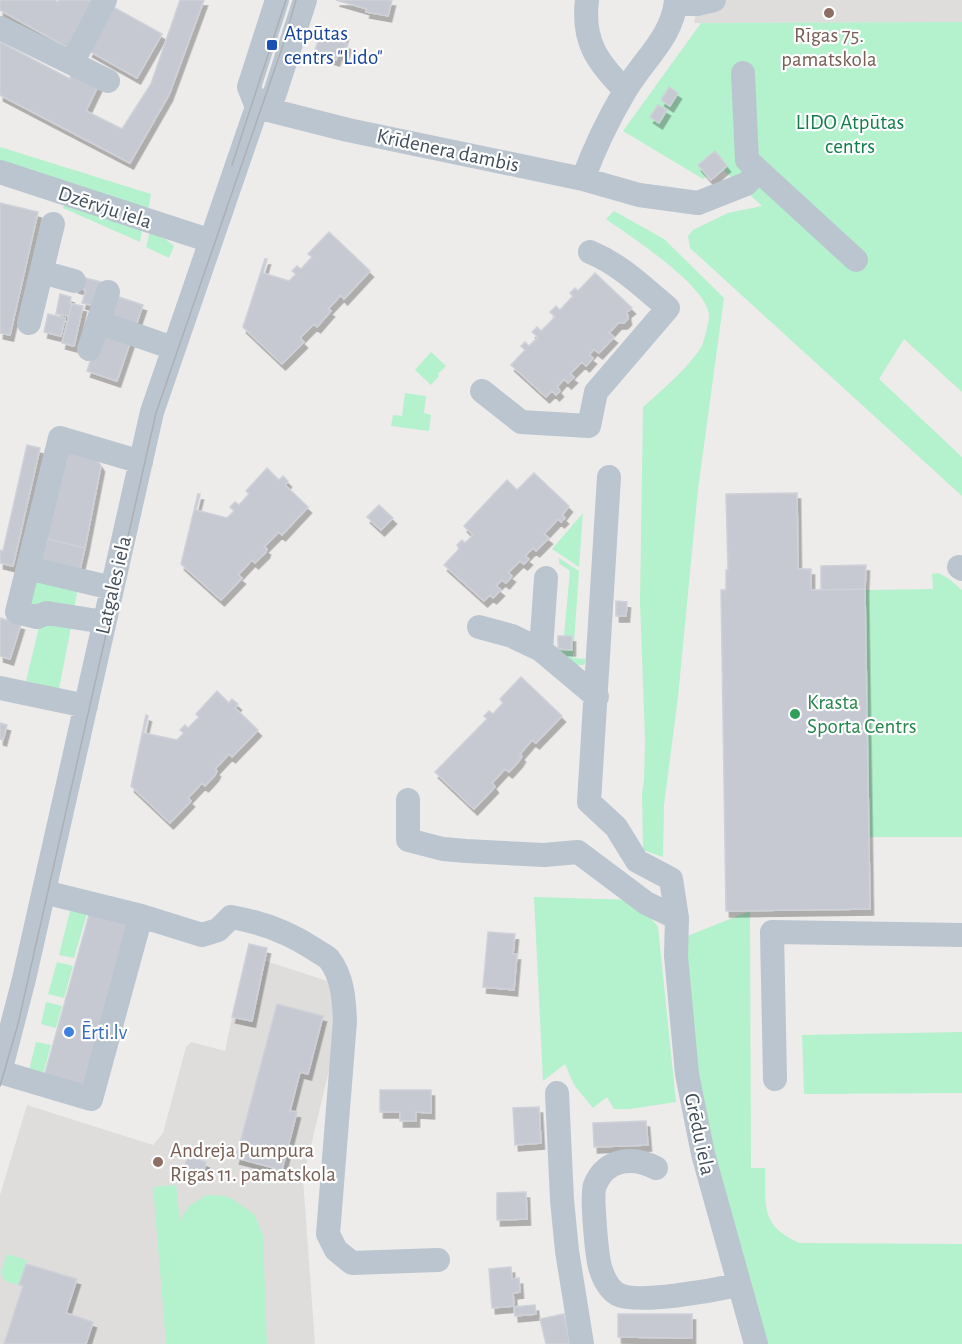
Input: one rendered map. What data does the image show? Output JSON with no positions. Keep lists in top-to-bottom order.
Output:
{
  "streets": {
    "street": [
      "Krīdenera dambis",
      "Dzērvju iela",
      "Latgales iela",
      "Grēdu iela"
    ]
  },
  "crossings": [
    ["Krīdenera dambis", "Latgales iela"],
    ["Dzērvju iela", "Latgales iela"]
  ],
  "parks": ["LIDO Atpūtas centrs"],
  "places": {
    "other": [
      "Rīgas 75. pamatskola",
      "Krasta Sporta Centrs",
      "Ērti.lv",
      "Andreja Pumpura Rīgas 11. pamatskola"
    ],
    "transit": ["Atpūtas centrs \"Lido\""]
  }
}
